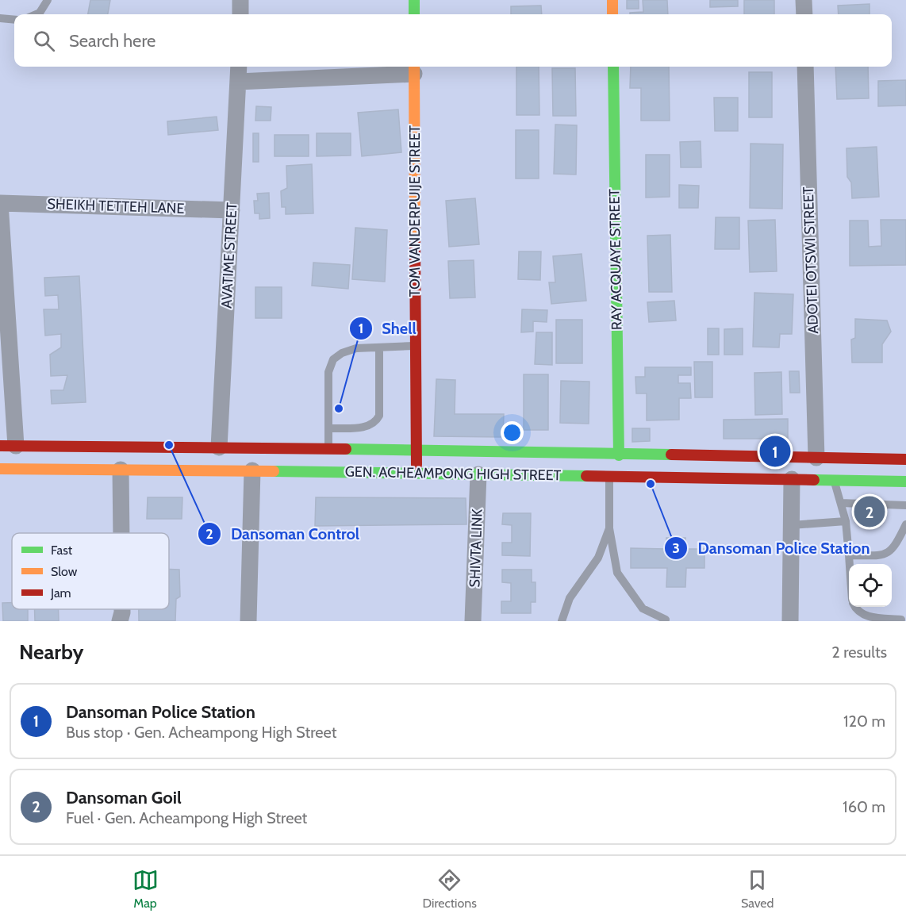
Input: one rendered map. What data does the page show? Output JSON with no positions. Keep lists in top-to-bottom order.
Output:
{
  "streets": {
    "main road": ["TOM VANDERPUIJE STREET", "RAY ACQUAYE STREET", "GEN. ACHEAMPONG HIGH STREET"],
    "street": [
      "SHEIKH TETTEH LANE",
      "AVATIME STREET",
      "ADOTEI OTSWI STREET",
      "SHIVTA LINK"
    ]
  },
  "crossings": [
    ["SHEIKH TETTEH LANE", "AVATIME STREET"],
    ["TOM VANDERPUIJE STREET", "GEN. ACHEAMPONG HIGH STREET"],
    ["AVATIME STREET", "GEN. ACHEAMPONG HIGH STREET"],
    ["RAY ACQUAYE STREET", "GEN. ACHEAMPONG HIGH STREET"],
    ["ADOTEI OTSWI STREET", "GEN. ACHEAMPONG HIGH STREET"],
    ["GEN. ACHEAMPONG HIGH STREET", "SHIVTA LINK"]
  ],
  "places": ["Shell", "Dansoman Control", "Dansoman Police Station"],
  "legend": ["Fast", "Slow", "Jam"],
  "page": {
    "search": "Search here",
    "pins": ["1", "2"],
    "heading": ["Nearby", "2 results"],
    "list": [
      {
        "mark": "1",
        "name": "Dansoman Police Station",
        "note": "Bus stop · Gen. Acheampong High Street",
        "value": "120 m"
      },
      {
        "mark": "2",
        "name": "Dansoman Goil",
        "note": "Fuel · Gen. Acheampong High Street",
        "value": "160 m"
      }
    ],
    "nav": ["Map", "Directions", "Saved"]
  }
}
